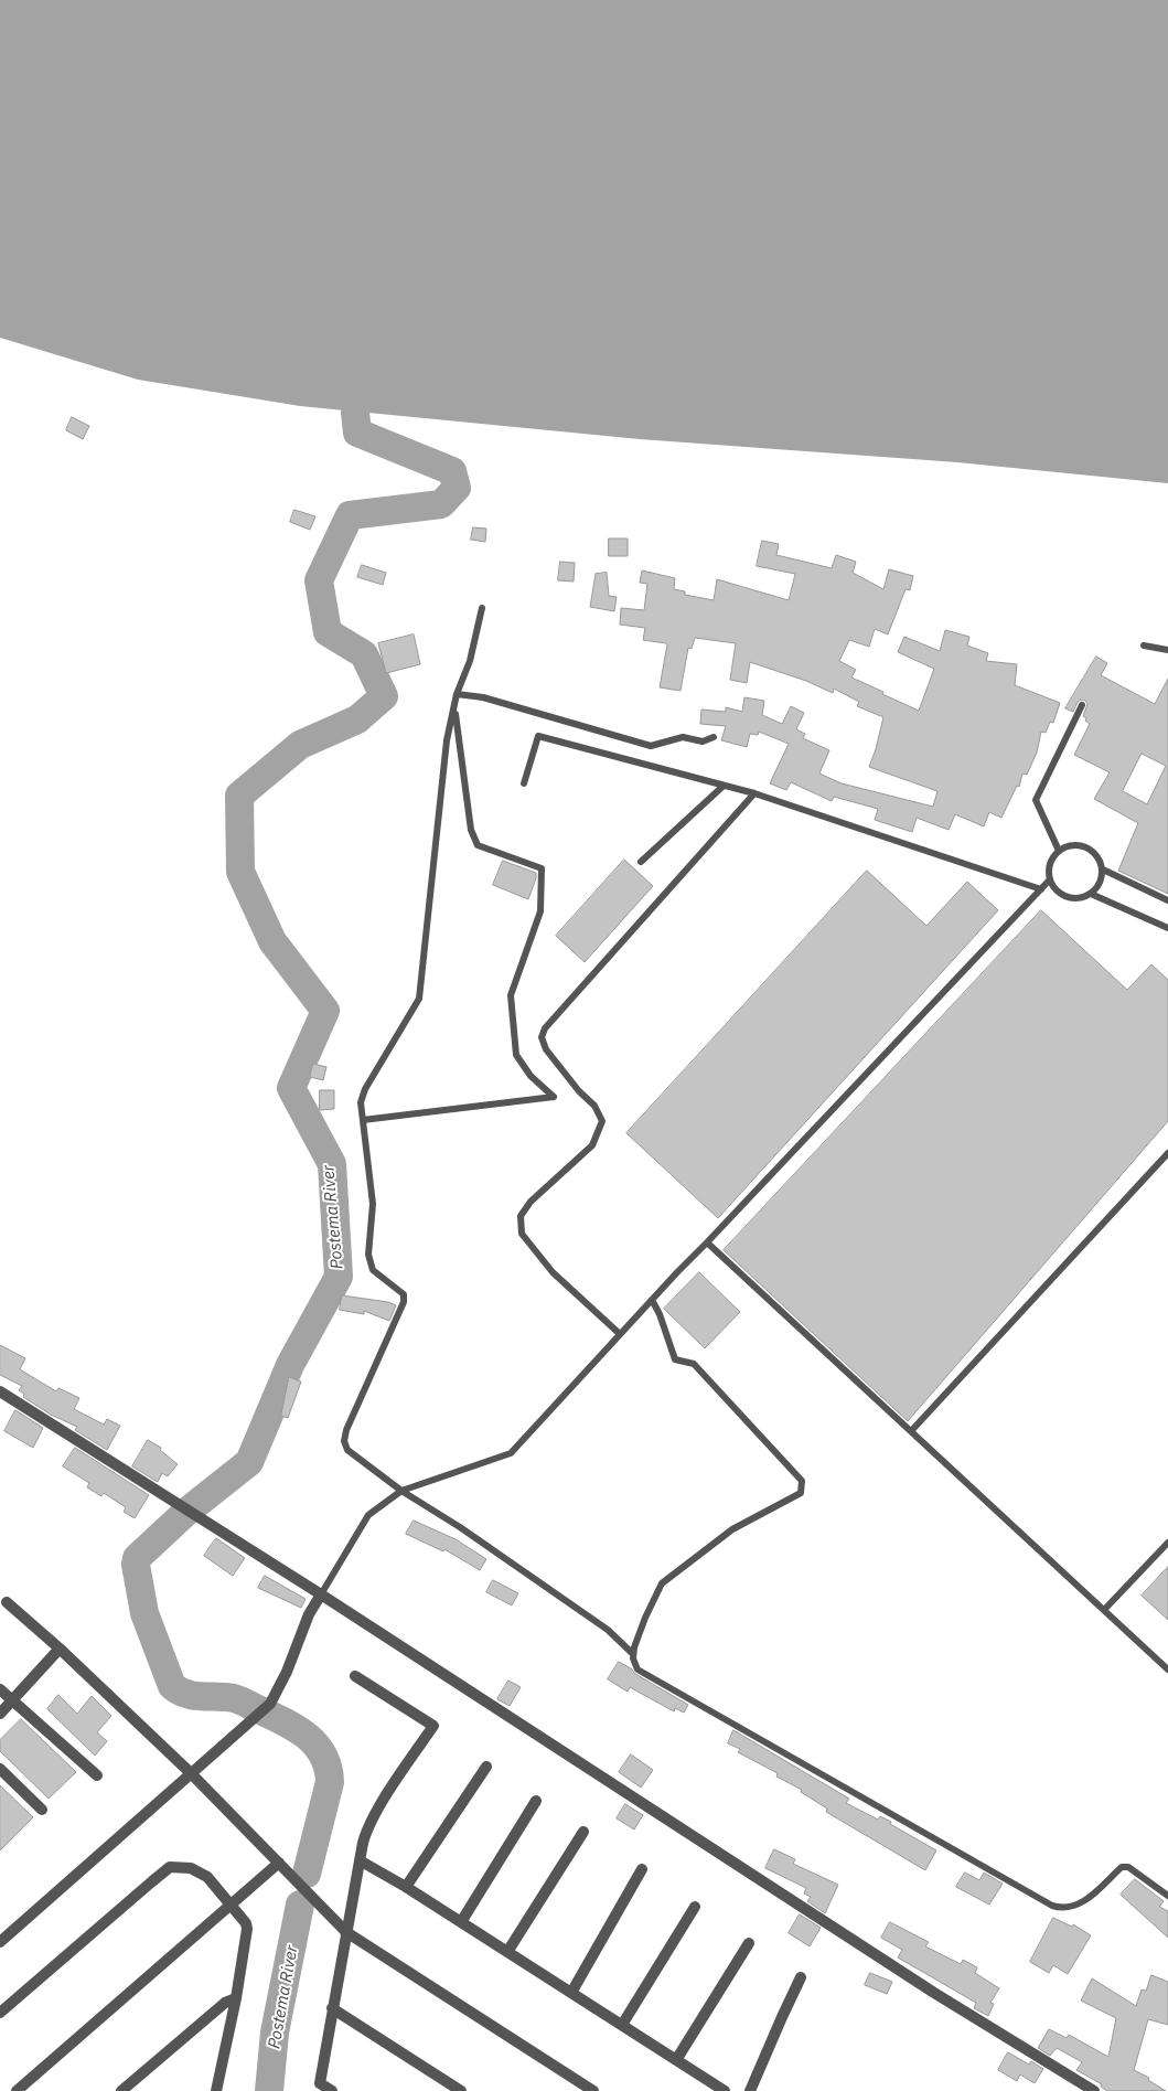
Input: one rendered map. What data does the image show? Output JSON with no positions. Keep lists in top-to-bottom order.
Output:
{
  "water": ["Postema River"]
}
